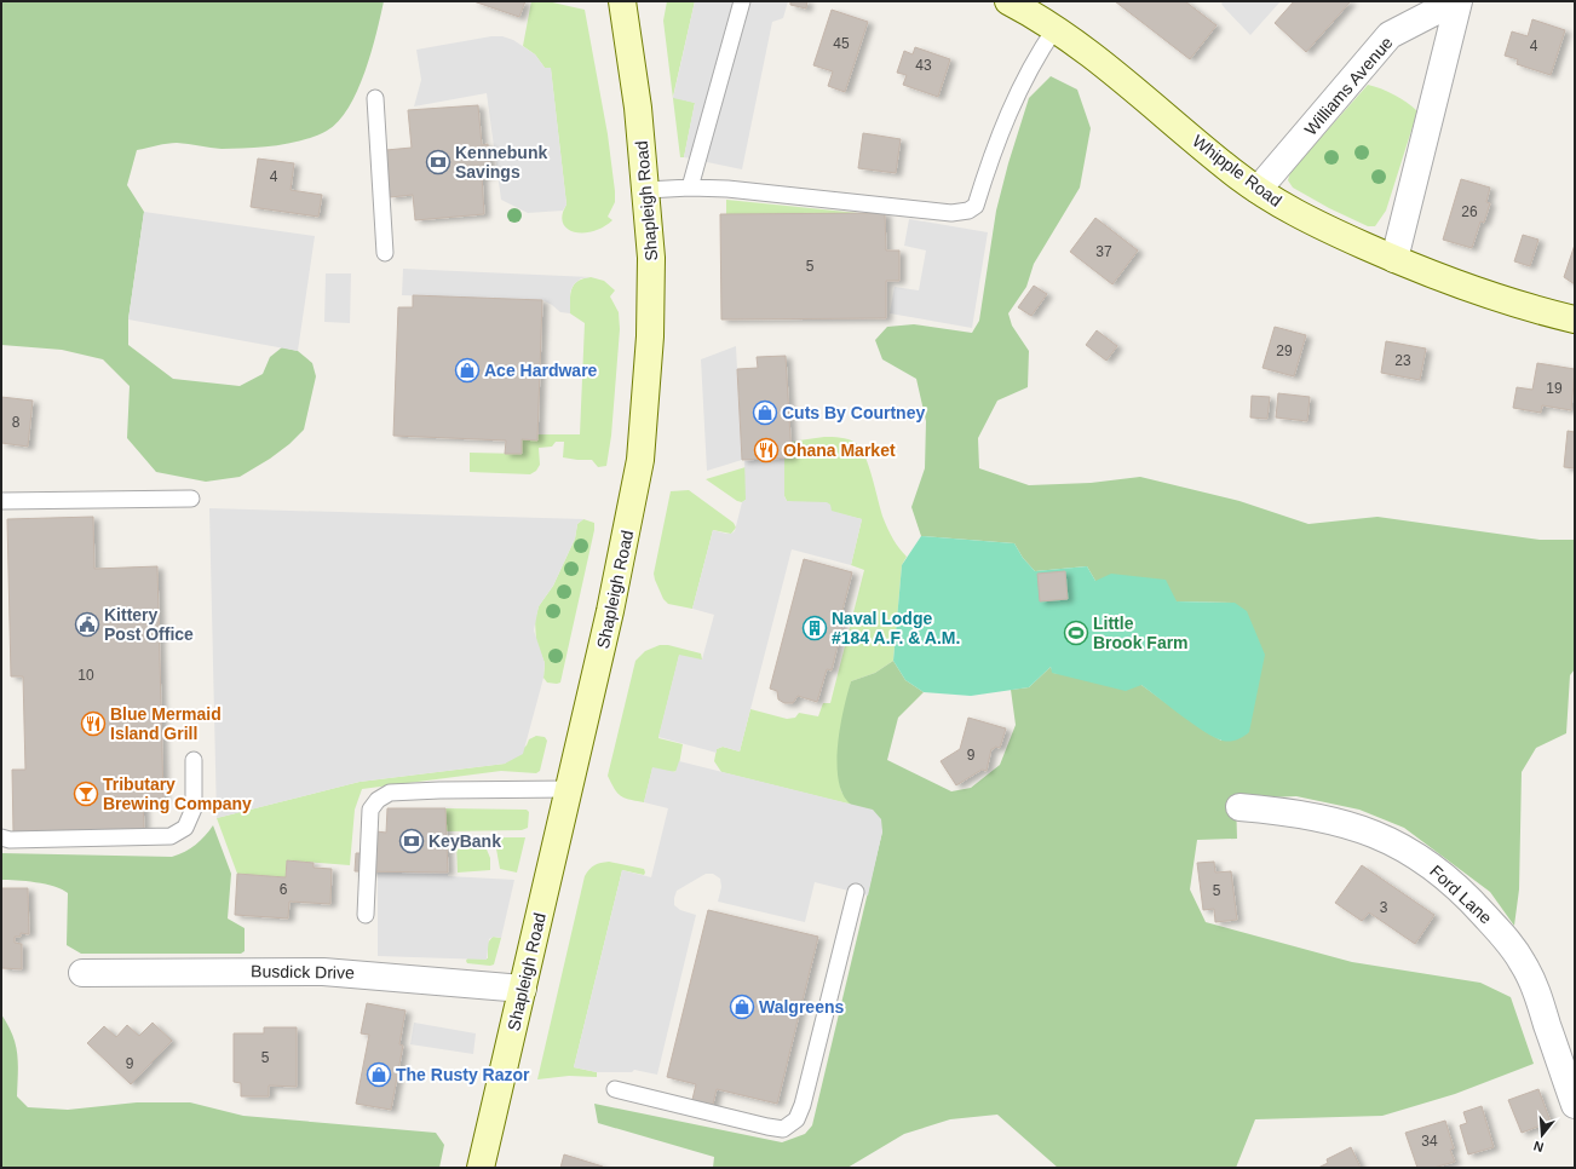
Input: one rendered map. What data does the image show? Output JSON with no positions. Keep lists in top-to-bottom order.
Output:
{
  "streets": {
    "main road": ["Whipple Road", "Shapleigh Road"],
    "street": ["Williams Avenue", "Ford Lane", "Busdick Drive"]
  },
  "crossings": [
    ["Williams Avenue", "Whipple Road"],
    ["Shapleigh Road", "Busdick Drive"]
  ],
  "places": {
    "bank": ["Kennebunk Savings", "KeyBank"],
    "shop": [
      "Ace Hardware",
      "Cuts By Courtney",
      "Walgreens",
      "The Rusty Razor"
    ],
    "restaurant": ["Ohana Market", "Blue Mermaid Island Grill"],
    "public building": ["Kittery Post Office"],
    "building": ["Naval Lodge #184 A.F. & A.M."],
    "sports": ["Little Brook Farm"],
    "bar": ["Tributary Brewing Company"]
  },
  "house_numbers": [
    "45",
    "4",
    "43",
    "4",
    "26",
    "37",
    "5",
    "29",
    "23",
    "19",
    "8",
    "10",
    "9",
    "6",
    "5",
    "3",
    "5",
    "9",
    "34"
  ],
  "north": "bottom"
}
